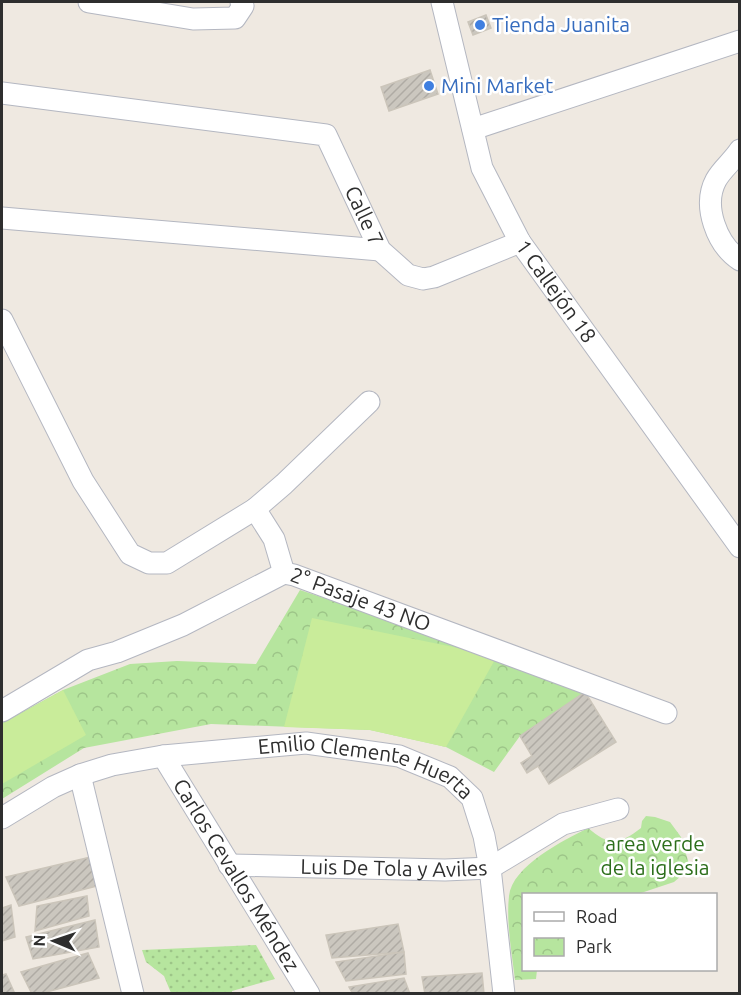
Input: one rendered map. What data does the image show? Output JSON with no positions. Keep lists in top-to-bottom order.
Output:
{
  "streets": {
    "street": [
      "Calle 7",
      "1 Callejón 18",
      "2° Pasaje 43 NO",
      "Emilio Clemente Huerta",
      "Luis De Tola y Aviles",
      "Carlos Cevallos Méndez"
    ]
  },
  "crossings": [
    ["Calle 7", "1 Callejón 18"],
    ["Emilio Clemente Huerta", "Luis De Tola y Aviles"],
    ["Emilio Clemente Huerta", "Carlos Cevallos Méndez"],
    ["Luis De Tola y Aviles", "Carlos Cevallos Méndez"]
  ],
  "parks": ["area verde de la iglesia"],
  "places": ["Tienda Juanita", "Mini Market"],
  "legend": ["Road", "Park"],
  "north": "left"
}
